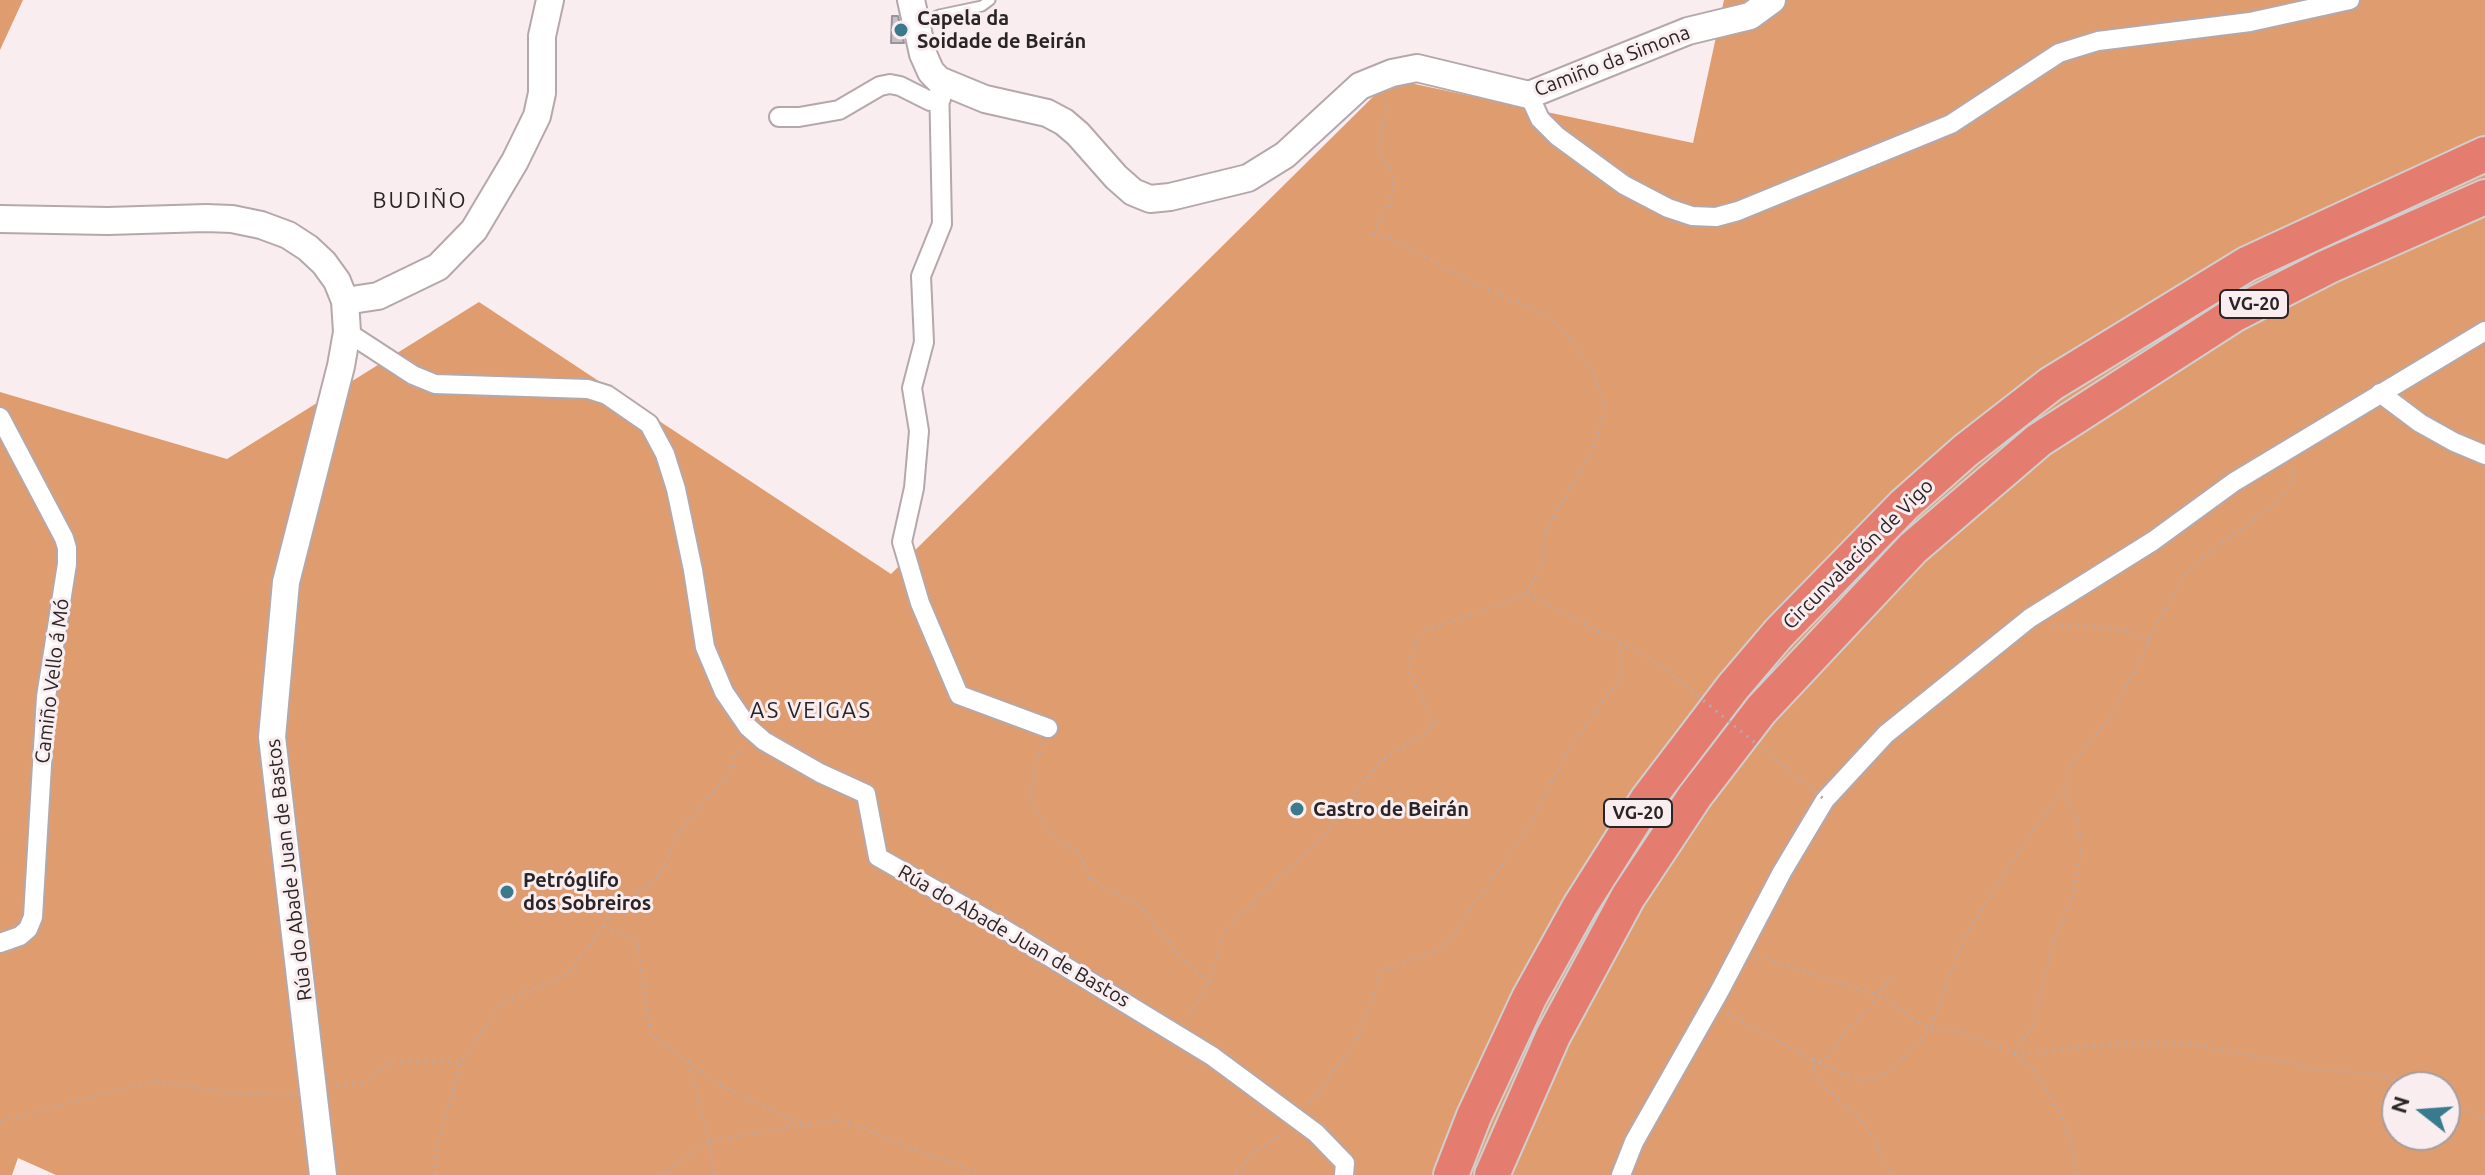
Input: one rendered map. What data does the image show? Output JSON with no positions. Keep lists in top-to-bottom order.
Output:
{
  "streets": {
    "highway": ["VG-20", "Circunvalación de Vigo"],
    "street": ["Camiño da Simona", "Camiño Vello á Mó", "Rúa do Abade Juan de Bastos"]
  },
  "districts": ["BUDIÑO", "AS VEIGAS"],
  "places": ["Capela da Soidade de Beirán", "Castro de Beirán", "Petróglifo dos Sobreiros"],
  "north": "left"
}
